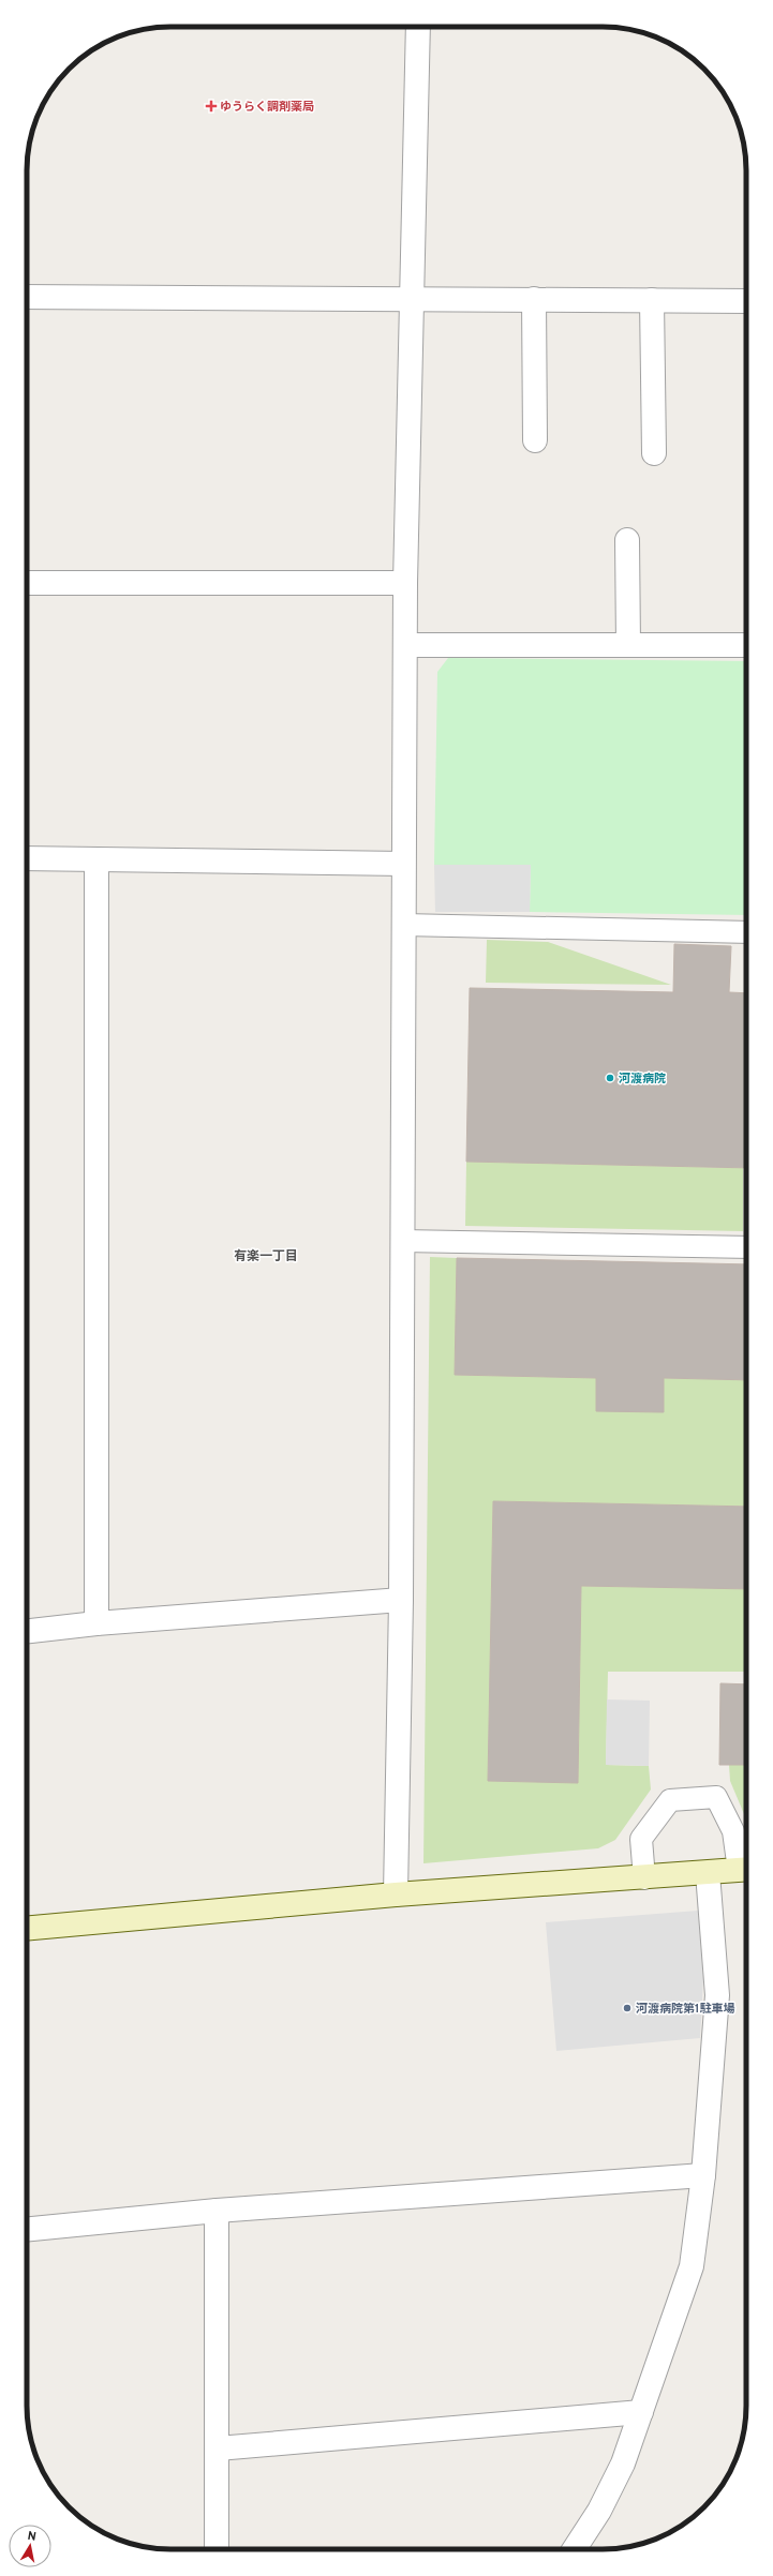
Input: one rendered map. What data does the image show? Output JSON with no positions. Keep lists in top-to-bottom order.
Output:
{
  "districts": ["有楽一丁目"],
  "places": {
    "health": ["ゆうらく調剤薬局"],
    "other": ["河渡病院", "河渡病院第1駐車場"]
  },
  "north": "top"
}
